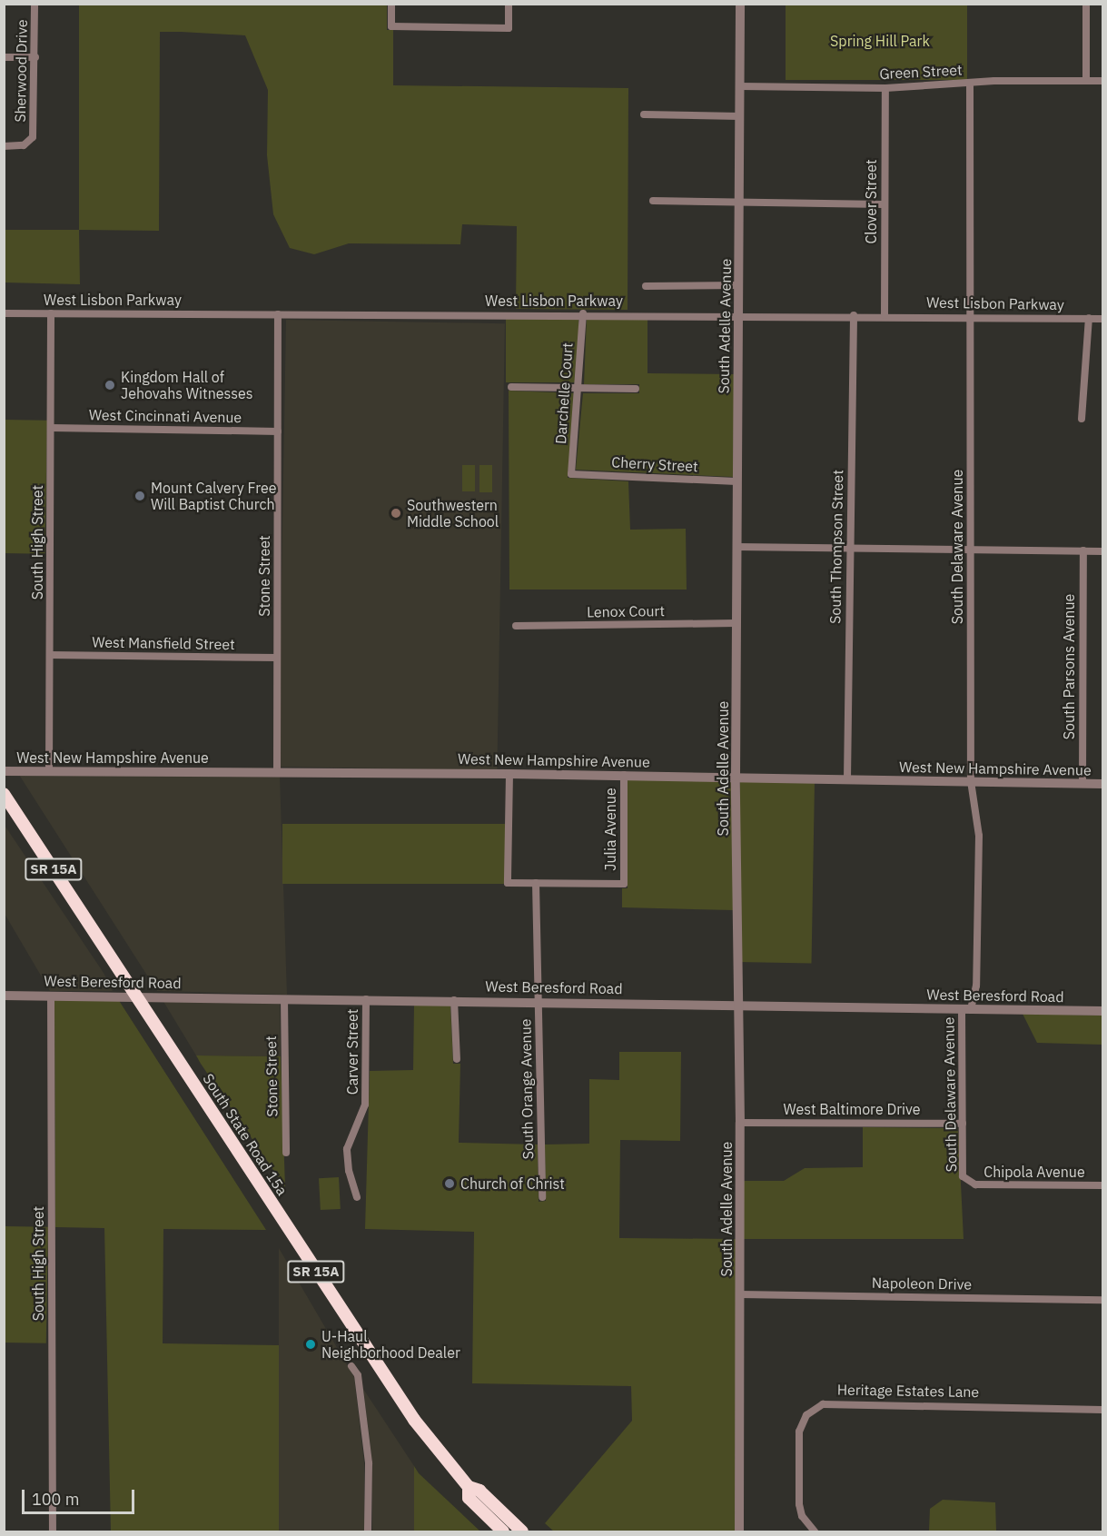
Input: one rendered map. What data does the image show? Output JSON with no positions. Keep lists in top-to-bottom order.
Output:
{
  "streets": {
    "highway": ["SR 15A", "South State Road 15a"],
    "street": [
      "Sherwood Drive",
      "Green Street",
      "Clover Street",
      "West Lisbon Parkway",
      "South Adelle Avenue",
      "Darchelle Court",
      "West Cincinnati Avenue",
      "Cherry Street",
      "South High Street",
      "South Thompson Street",
      "South Delaware Avenue",
      "Stone Street",
      "Lenox Court",
      "West Mansfield Street",
      "South Parsons Avenue",
      "West New Hampshire Avenue",
      "Julia Avenue",
      "West Beresford Road",
      "Carver Street",
      "South Orange Avenue",
      "West Baltimore Drive",
      "Chipola Avenue",
      "Napoleon Drive",
      "Heritage Estates Lane"
    ]
  },
  "crossings": [
    ["Green Street", "Clover Street"],
    ["Green Street", "South Adelle Avenue"],
    ["Green Street", "South Delaware Avenue"],
    ["Clover Street", "West Lisbon Parkway"],
    ["West Lisbon Parkway", "South Adelle Avenue"],
    ["West Lisbon Parkway", "Darchelle Court"],
    ["West Lisbon Parkway", "South High Street"],
    ["West Lisbon Parkway", "South Thompson Street"],
    ["West Lisbon Parkway", "South Delaware Avenue"],
    ["West Lisbon Parkway", "Stone Street"],
    ["South Adelle Avenue", "Cherry Street"],
    ["South Adelle Avenue", "Lenox Court"],
    ["South Adelle Avenue", "West New Hampshire Avenue"],
    ["South Adelle Avenue", "West Beresford Road"],
    ["South Adelle Avenue", "West Baltimore Drive"],
    ["South Adelle Avenue", "Napoleon Drive"],
    ["Darchelle Court", "Cherry Street"],
    ["West Cincinnati Avenue", "South High Street"],
    ["West Cincinnati Avenue", "Stone Street"],
    ["South High Street", "West Mansfield Street"],
    ["South High Street", "West New Hampshire Avenue"],
    ["South High Street", "West Beresford Road"],
    ["South Thompson Street", "West New Hampshire Avenue"],
    ["South Delaware Avenue", "West New Hampshire Avenue"],
    ["South Delaware Avenue", "West Beresford Road"],
    ["South Delaware Avenue", "West Baltimore Drive"],
    ["South Delaware Avenue", "Chipola Avenue"],
    ["Stone Street", "West Mansfield Street"],
    ["Stone Street", "West New Hampshire Avenue"],
    ["Stone Street", "West Beresford Road"],
    ["South Parsons Avenue", "West New Hampshire Avenue"],
    ["West New Hampshire Avenue", "Julia Avenue"],
    ["Julia Avenue", "South Orange Avenue"],
    ["West Beresford Road", "Carver Street"],
    ["West Beresford Road", "South Orange Avenue"],
    ["West Beresford Road", "South State Road 15a"]
  ],
  "parks": ["Spring Hill Park"],
  "places": [
    "Kingdom Hall of Jehovahs Witnesses",
    "Mount Calvery Free Will Baptist Church",
    "Southwestern Middle School",
    "Church of Christ",
    "U-Haul Neighborhood Dealer"
  ],
  "scale_bar": "100 m"
}
